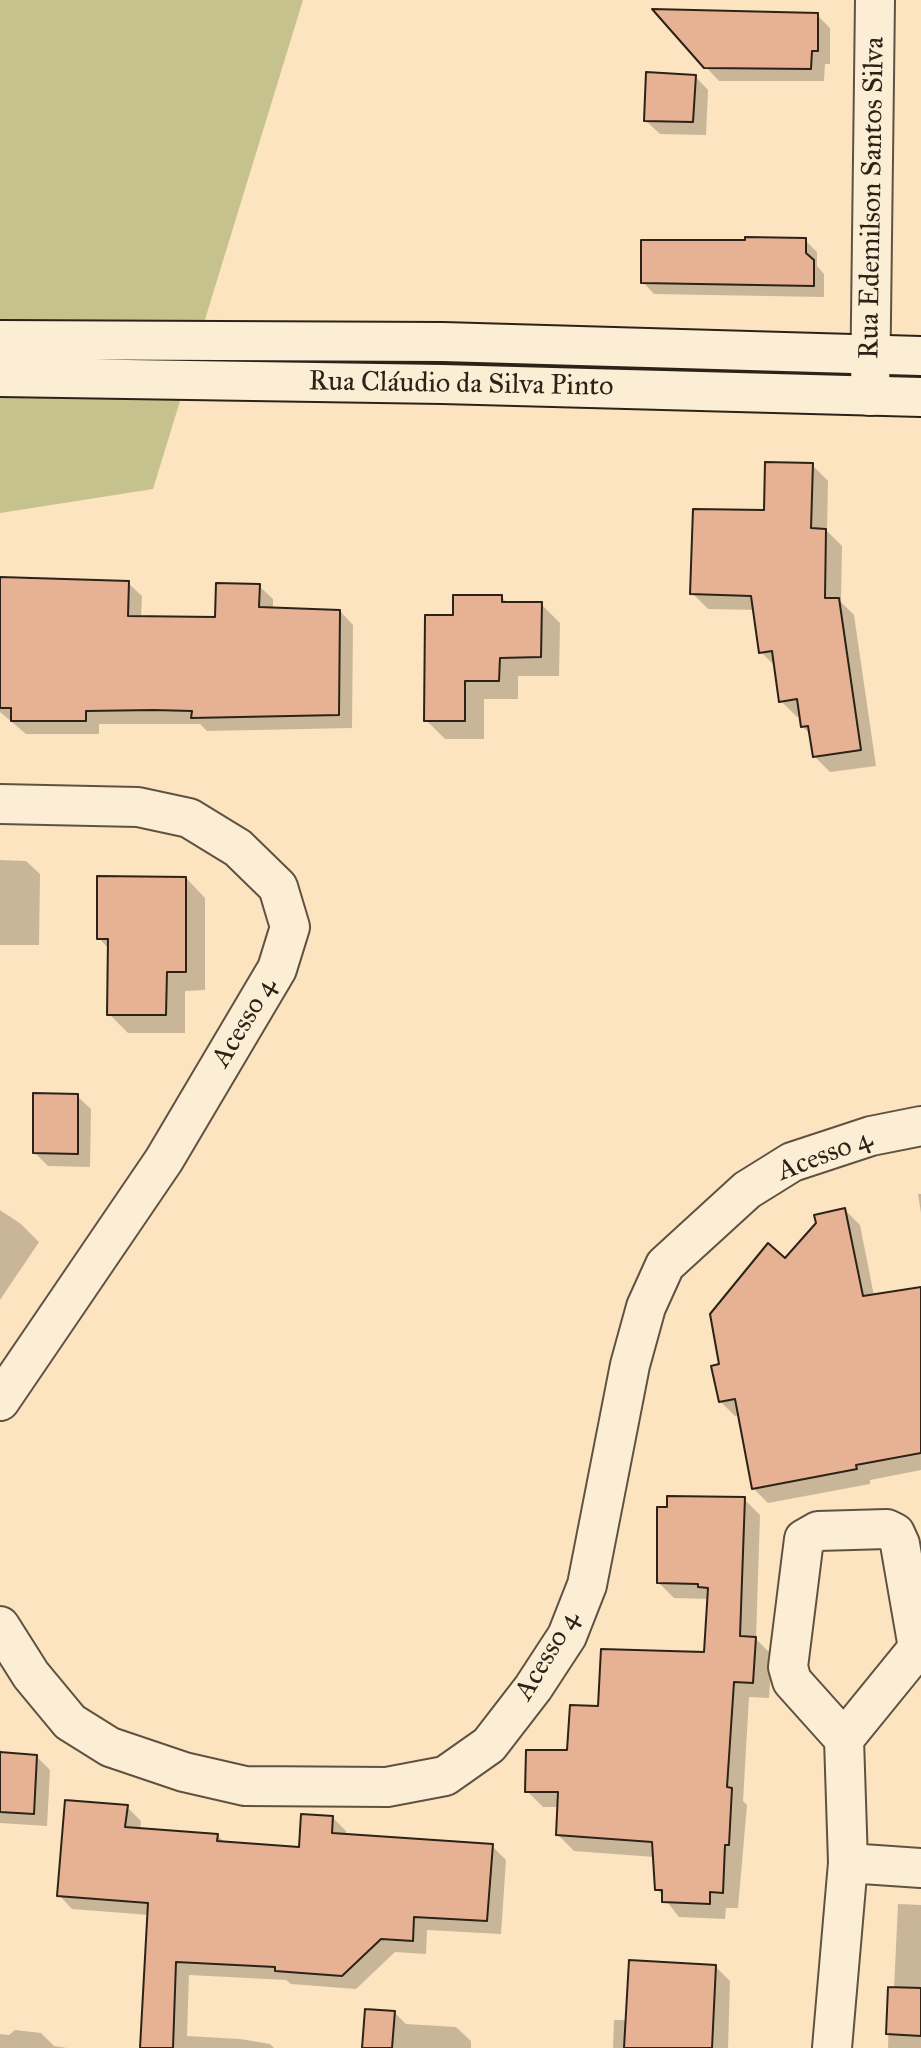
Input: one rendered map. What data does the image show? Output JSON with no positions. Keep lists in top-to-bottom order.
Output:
{
  "streets": {
    "street": ["Rua Edemilson Santos Silva", "Rua Cláudio da Silva Pinto", "Acesso 4"]
  },
  "crossings": [
    ["Rua Edemilson Santos Silva", "Rua Cláudio da Silva Pinto"]
  ]
}
